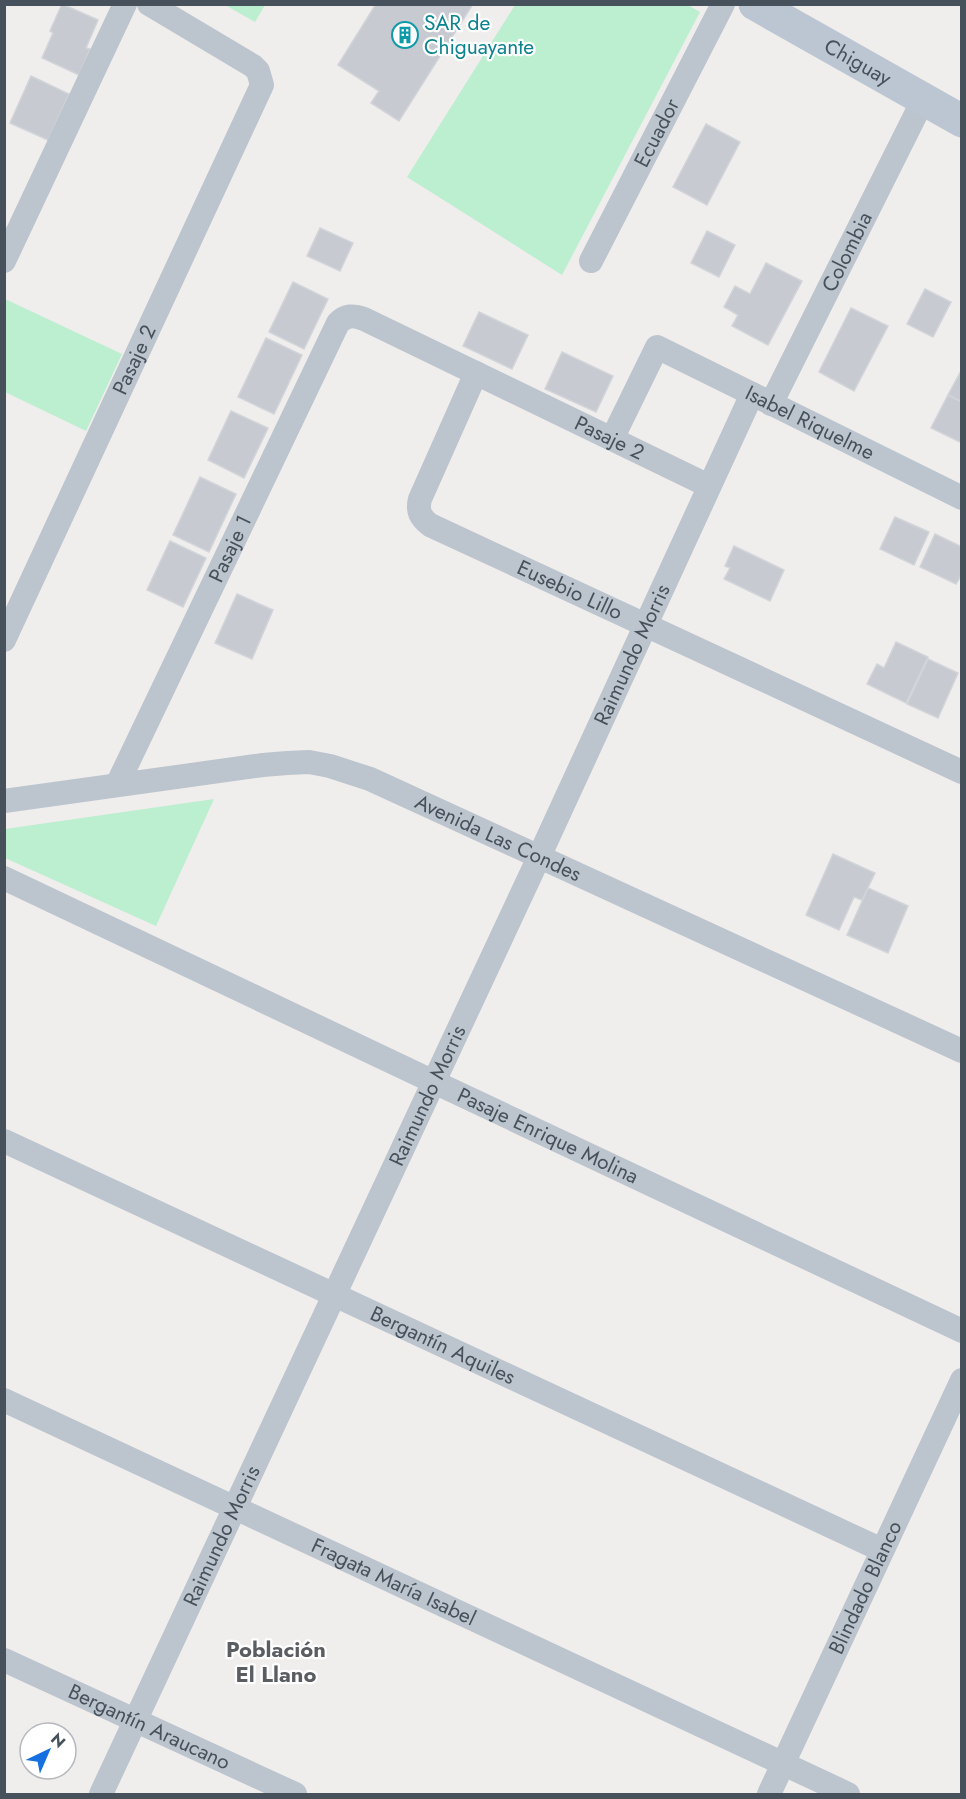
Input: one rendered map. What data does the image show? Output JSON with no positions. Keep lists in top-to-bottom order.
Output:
{
  "streets": {
    "street": [
      "Chiguay",
      "Ecuador",
      "Colombia",
      "Pasaje 2",
      "Isabel Riquelme",
      "Pasaje 1",
      "Eusebio Lillo",
      "Raimundo Morris",
      "Avenida Las Condes",
      "Pasaje Enrique Molina",
      "Bergantín Aquiles",
      "Fragata María Isabel",
      "Blindado Blanco",
      "Bergantín Araucano"
    ]
  },
  "crossings": [
    ["Chiguay", "Colombia"],
    ["Colombia", "Isabel Riquelme"],
    ["Colombia", "Raimundo Morris"],
    ["Pasaje 2", "Isabel Riquelme"],
    ["Pasaje 2", "Pasaje 1"],
    ["Pasaje 2", "Eusebio Lillo"],
    ["Pasaje 2", "Raimundo Morris"],
    ["Isabel Riquelme", "Raimundo Morris"],
    ["Pasaje 1", "Avenida Las Condes"],
    ["Eusebio Lillo", "Raimundo Morris"],
    ["Raimundo Morris", "Avenida Las Condes"],
    ["Raimundo Morris", "Pasaje Enrique Molina"],
    ["Raimundo Morris", "Bergantín Aquiles"],
    ["Raimundo Morris", "Fragata María Isabel"],
    ["Raimundo Morris", "Bergantín Araucano"],
    ["Bergantín Aquiles", "Blindado Blanco"],
    ["Fragata María Isabel", "Blindado Blanco"]
  ],
  "districts": ["Población El Llano"],
  "places": {
    "building": ["SAR de Chiguayante"]
  },
  "north": "top right"
}
